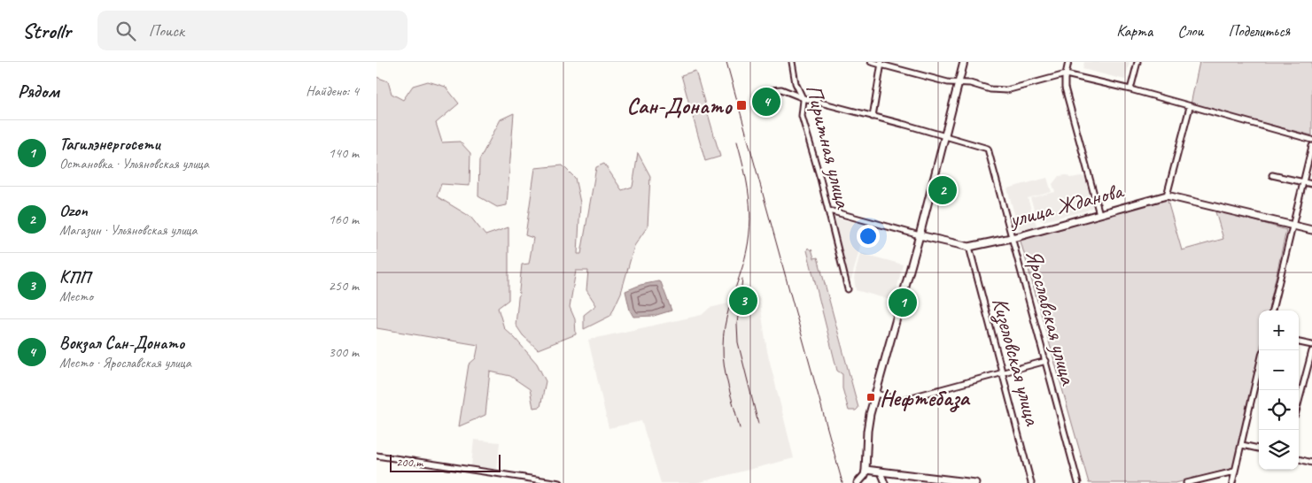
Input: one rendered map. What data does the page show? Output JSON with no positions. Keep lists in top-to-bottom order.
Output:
{
  "streets": {
    "main road": ["улица Жданова"],
    "street": ["Пиритная улица", "Ярославская улица", "Кизеловская улица"]
  },
  "crossings": [
    ["Пиритная улица", "улица Жданова"],
    ["Пиритная улица", "Ярославская улица"],
    ["улица Жданова", "Ярославская улица"],
    ["улица Жданова", "Кизеловская улица"]
  ],
  "places": {
    "transit": ["Сан-Донато", "Нефтебаза"]
  },
  "scale_bar": "200 m",
  "page": {
    "header": "Strollr",
    "search": "Поиск",
    "nav": ["Карта", "Слои", "Поделиться"],
    "heading": ["Рядом", "Найдено: 4"],
    "pins": [
      "4",
      "2",
      "3",
      "1"
    ],
    "list": [
      {
        "mark": "1",
        "name": "Тагилэнергосети",
        "note": "Остановка · Ульяновская улица",
        "value": "140 m"
      },
      {
        "mark": "2",
        "name": "Ozon",
        "note": "Магазин · Ульяновская улица",
        "value": "160 m"
      },
      {
        "mark": "3",
        "name": "КПП",
        "note": "Место",
        "value": "250 m"
      },
      {
        "mark": "4",
        "name": "Вокзал Сан-Донато",
        "note": "Место · Ярославская улица",
        "value": "300 m"
      }
    ],
    "map_buttons": ["+", "−"],
    "scale": "200 m"
  }
}
